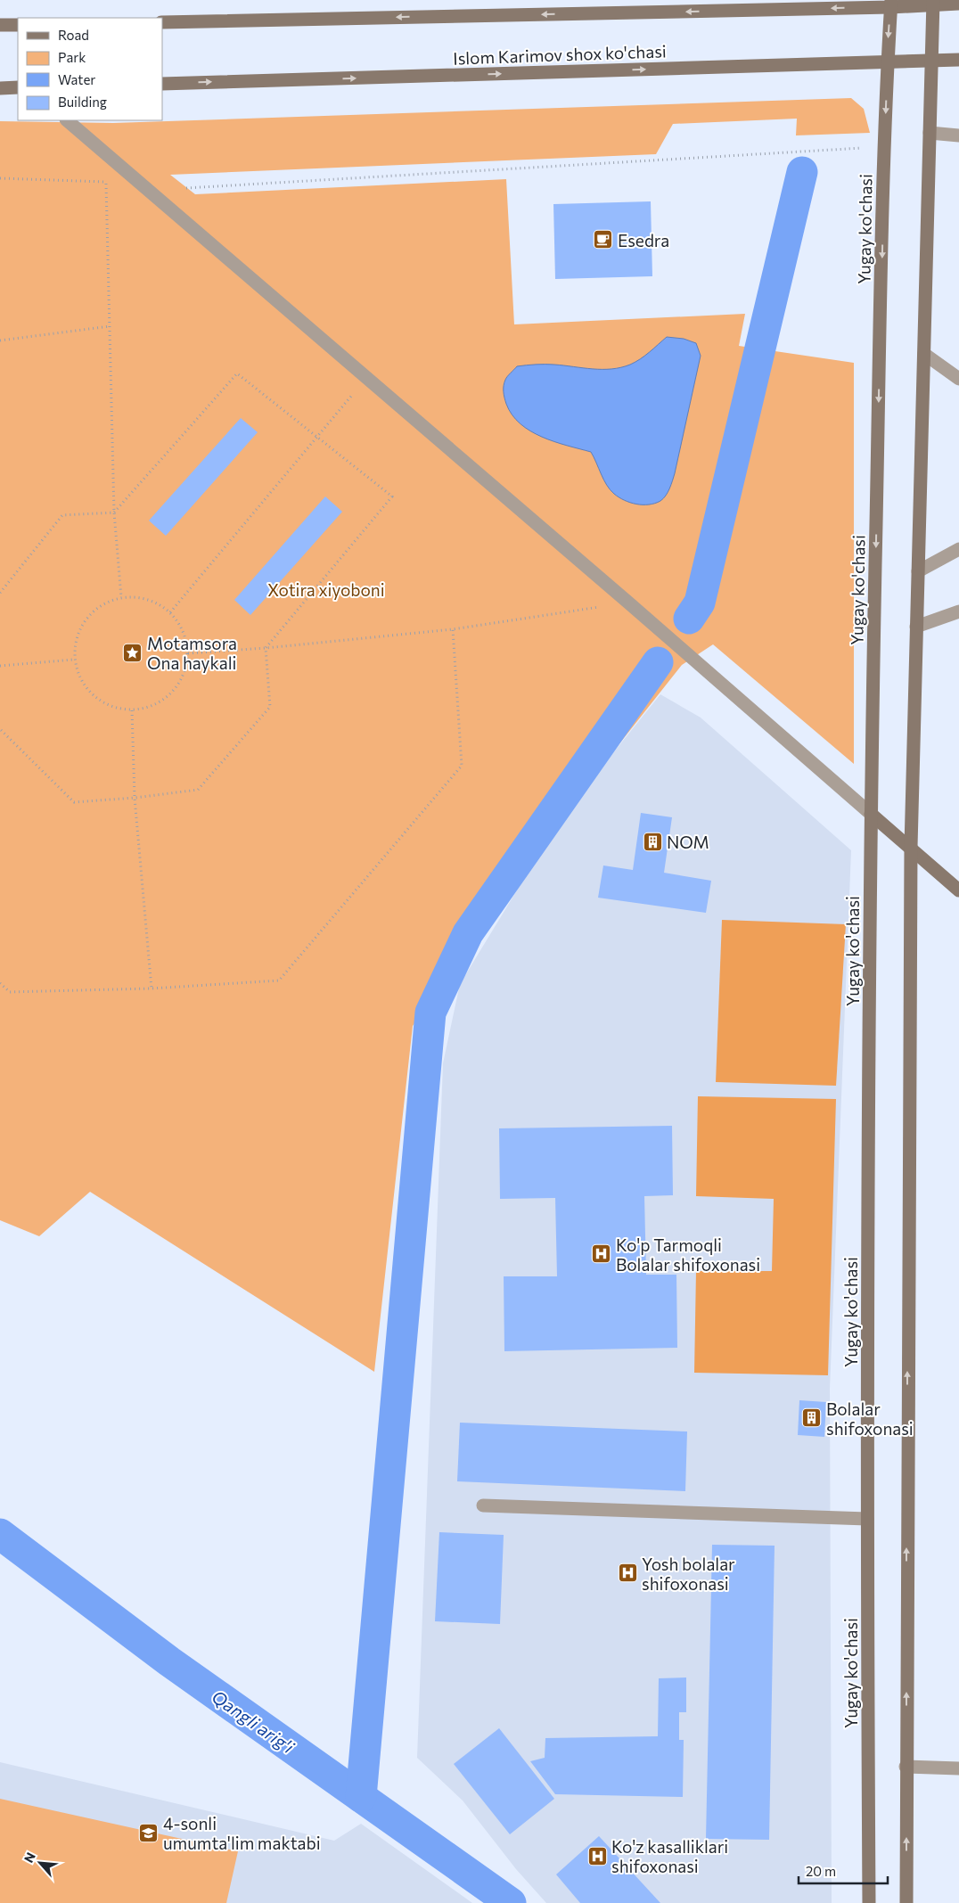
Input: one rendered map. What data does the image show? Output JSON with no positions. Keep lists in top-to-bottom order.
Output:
{
  "streets": {
    "main road": ["Islom Karimov shox ko'chasi", "Yugay ko'chasi"]
  },
  "crossings": [
    ["Islom Karimov shox ko'chasi", "Yugay ko'chasi"]
  ],
  "water": ["Qangli arig'i"],
  "parks": ["Xotira xiyoboni"],
  "places": {
    "cafe": ["Esedra"],
    "place": ["Motamsora Ona haykali"],
    "building": ["NOM", "Bolalar shifoxonasi"],
    "hospital": ["Ko'p Tarmoqli Bolalar shifoxonasi", "Yosh bolalar shifoxonasi", "Ko'z kasalliklari shifoxonasi"],
    "school or university": ["4-sonli umumta'lim maktabi"]
  },
  "legend": [
    "Road",
    "Park",
    "Water",
    "Building"
  ],
  "scale_bar": "20 m",
  "north": "top left"
}
